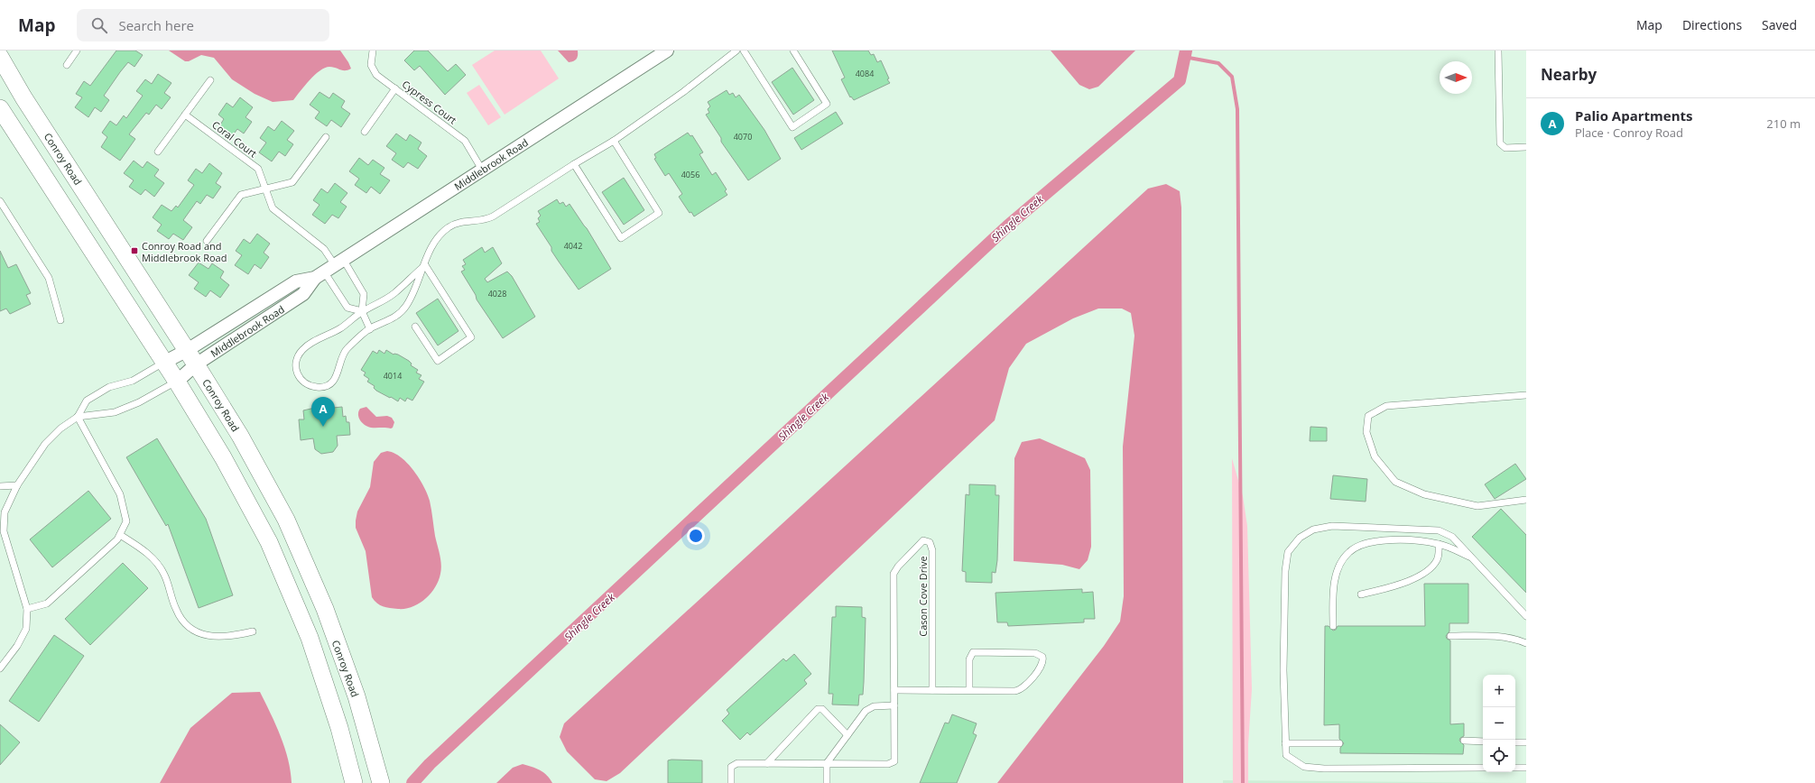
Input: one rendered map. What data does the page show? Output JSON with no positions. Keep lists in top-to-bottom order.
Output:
{
  "streets": {
    "main road": ["Conroy Road"],
    "street": ["Middlebrook Road"],
    "lane": ["Cypress Court", "Coral Court", "Cason Cove Drive"]
  },
  "crossings": [
    ["Cypress Court", "Middlebrook Road"],
    ["Coral Court", "Middlebrook Road"],
    ["Conroy Road", "Middlebrook Road"]
  ],
  "water": ["Shingle Creek"],
  "places": {
    "transit": ["Conroy Road and Middlebrook Road"]
  },
  "house_numbers": [
    "4084",
    "4070",
    "4056",
    "4042",
    "4028",
    "4014"
  ],
  "north": "right",
  "page": {
    "header": "Map",
    "search": "Search here",
    "nav": ["Map", "Directions", "Saved"],
    "heading": "Nearby",
    "list": [
      {
        "mark": "A",
        "name": "Palio Apartments",
        "note": "Place · Conroy Road",
        "value": "210 m"
      }
    ],
    "pins": "A",
    "map_buttons": ["+", "−"]
  }
}
